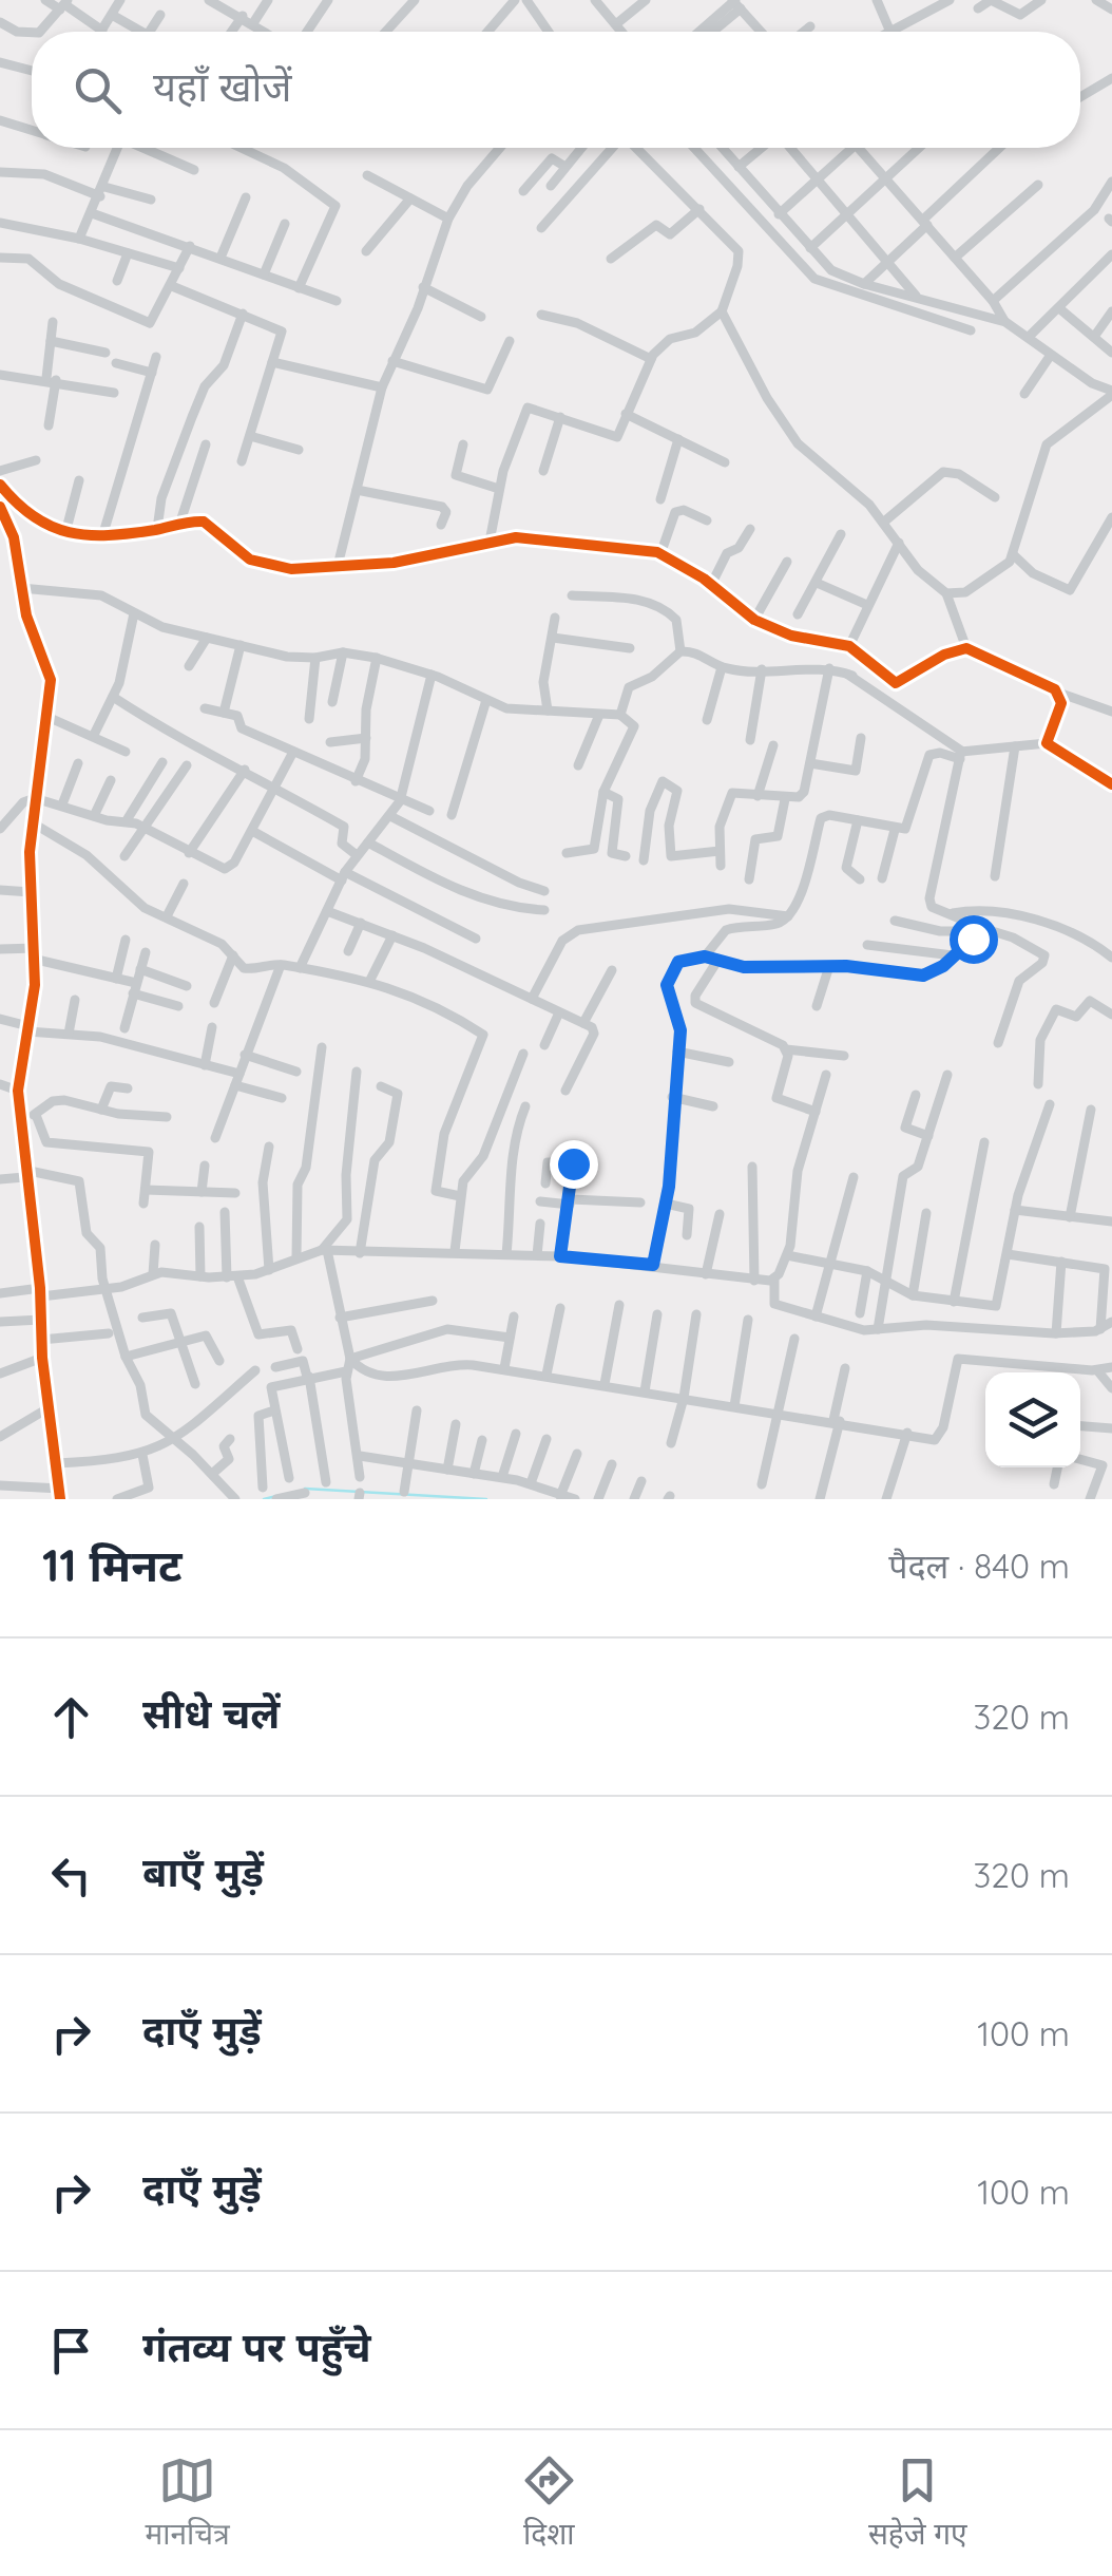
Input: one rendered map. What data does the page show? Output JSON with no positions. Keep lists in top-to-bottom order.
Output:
{
  "page": {
    "search": "यहाँ खोजें",
    "heading": ["11 मिनट", "पैदल · 840 m"],
    "list": [
      ["सीधे चलें", "320 m"],
      ["बाएँ मुड़ें", "320 m"],
      ["दाएँ मुड़ें", "100 m"],
      ["दाएँ मुड़ें", "100 m"],
      "गंतव्य पर पहुँचे"
    ],
    "nav": ["मानचित्र", "दिशा", "सहेजे गए"]
  }
}
